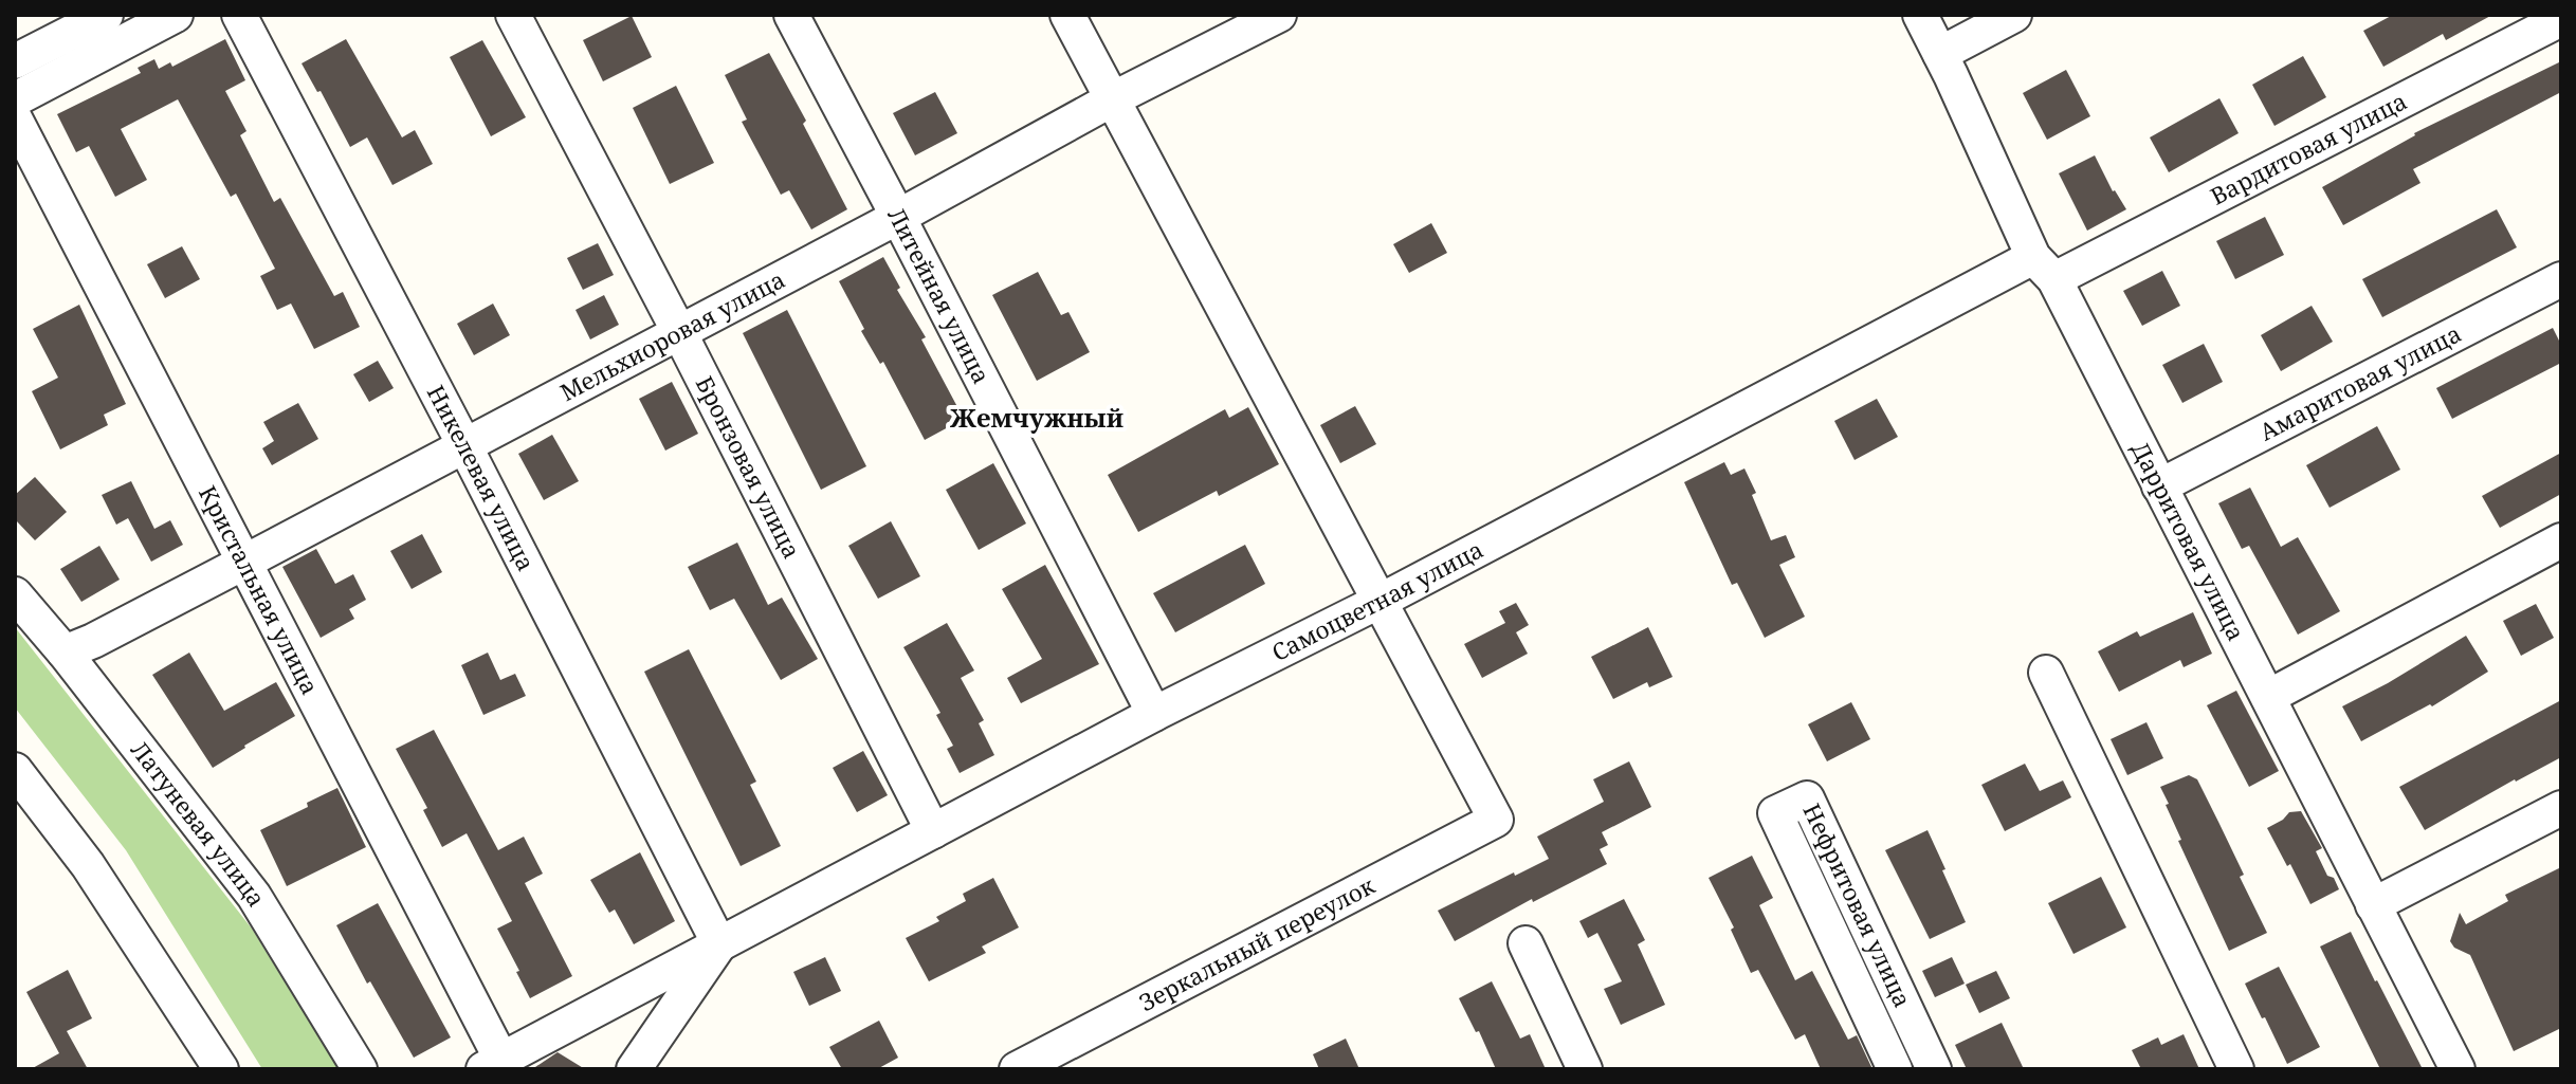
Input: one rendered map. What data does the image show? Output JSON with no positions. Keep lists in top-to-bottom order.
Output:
{
  "streets": {
    "street": [
      "Вардитовая улица",
      "Литейная улица",
      "Мельхиоровая улица",
      "Амаритовая улица",
      "Бронзовая улица",
      "Никелевая улица",
      "Дарритовая улица",
      "Кристальная улица",
      "Самоцветная улица",
      "Латуневая улица",
      "Нефритовая улица",
      "Зеркальный переулок"
    ]
  },
  "crossings": [
    ["Вардитовая улица", "Дарритовая улица"],
    ["Вардитовая улица", "Самоцветная улица"],
    ["Литейная улица", "Мельхиоровая улица"],
    ["Литейная улица", "Самоцветная улица"],
    ["Мельхиоровая улица", "Бронзовая улица"],
    ["Мельхиоровая улица", "Никелевая улица"],
    ["Мельхиоровая улица", "Кристальная улица"],
    ["Мельхиоровая улица", "Латуневая улица"],
    ["Амаритовая улица", "Дарритовая улица"],
    ["Бронзовая улица", "Самоцветная улица"],
    ["Никелевая улица", "Самоцветная улица"],
    ["Дарритовая улица", "Самоцветная улица"],
    ["Кристальная улица", "Самоцветная улица"],
    ["Самоцветная улица", "Зеркальный переулок"]
  ],
  "districts": ["Жемчужный"]
}
